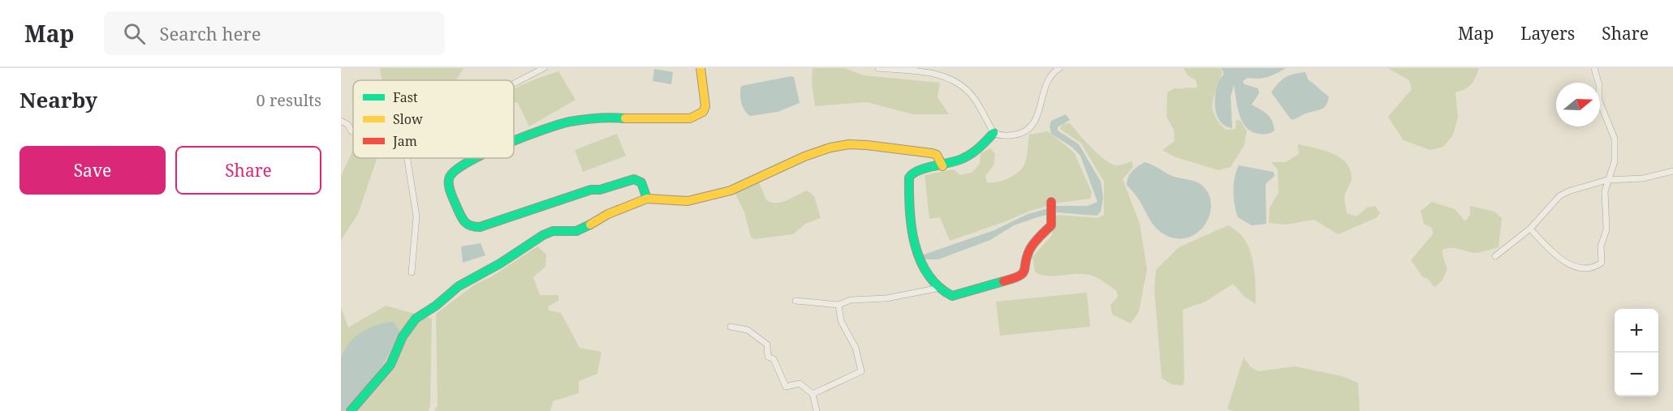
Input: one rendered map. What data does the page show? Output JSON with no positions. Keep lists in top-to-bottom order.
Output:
{
  "legend": ["Fast", "Slow", "Jam"],
  "north": "right",
  "page": {
    "header": "Map",
    "search": "Search here",
    "nav": ["Map", "Layers", "Share"],
    "heading": ["Nearby", "0 results"],
    "buttons": ["Save", "Share"],
    "map_buttons": ["+", "−"]
  }
}
